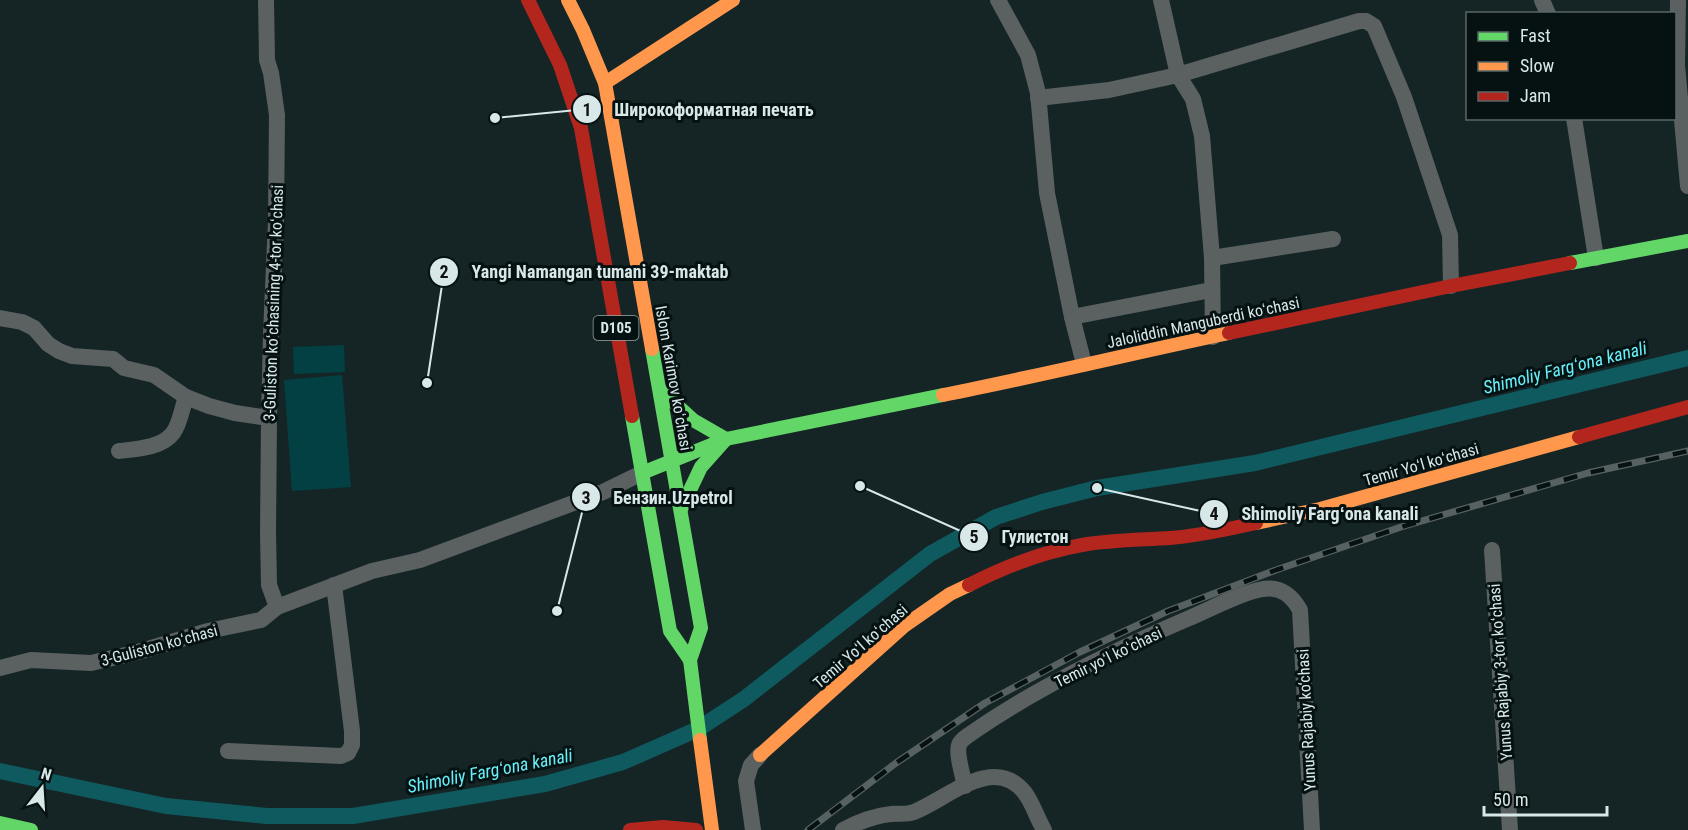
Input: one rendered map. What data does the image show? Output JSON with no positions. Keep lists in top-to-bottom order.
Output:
{
  "streets": {
    "main road": [
      "Jaloliddin Manguberdi koʻchasi",
      "D105",
      "Islom Karimov koʻchasi",
      "Temir Yoʻl koʻchasi"
    ],
    "street": [
      "3-Guliston koʻchasining 4-tor koʻchasi",
      "3-Guliston koʻchasi",
      "Temir yoʻl koʻchasi",
      "Yunus Rajabiy 3-tor koʻchasi",
      "Yunus Rajabiy ko‘chasi"
    ]
  },
  "crossings": [
    ["3-Guliston koʻchasining 4-tor koʻchasi", "3-Guliston koʻchasi"],
    ["Jaloliddin Manguberdi koʻchasi", "Islom Karimov koʻchasi"],
    ["Jaloliddin Manguberdi koʻchasi", "3-Guliston koʻchasi"],
    ["Islom Karimov koʻchasi", "3-Guliston koʻchasi"],
    ["Temir yoʻl koʻchasi", "Yunus Rajabiy ko‘chasi"]
  ],
  "water": ["Shimoliy Fargʻona kanali"],
  "places": [
    "Широкоформатная печать",
    "Yangi Namangan tumani 39-maktab",
    "Гулистон",
    "Shimoliy Fargʻona kanali",
    "Бензин.Uzpetrol"
  ],
  "legend": ["Fast", "Slow", "Jam"],
  "scale_bar": "50 m",
  "north": "top"
}
